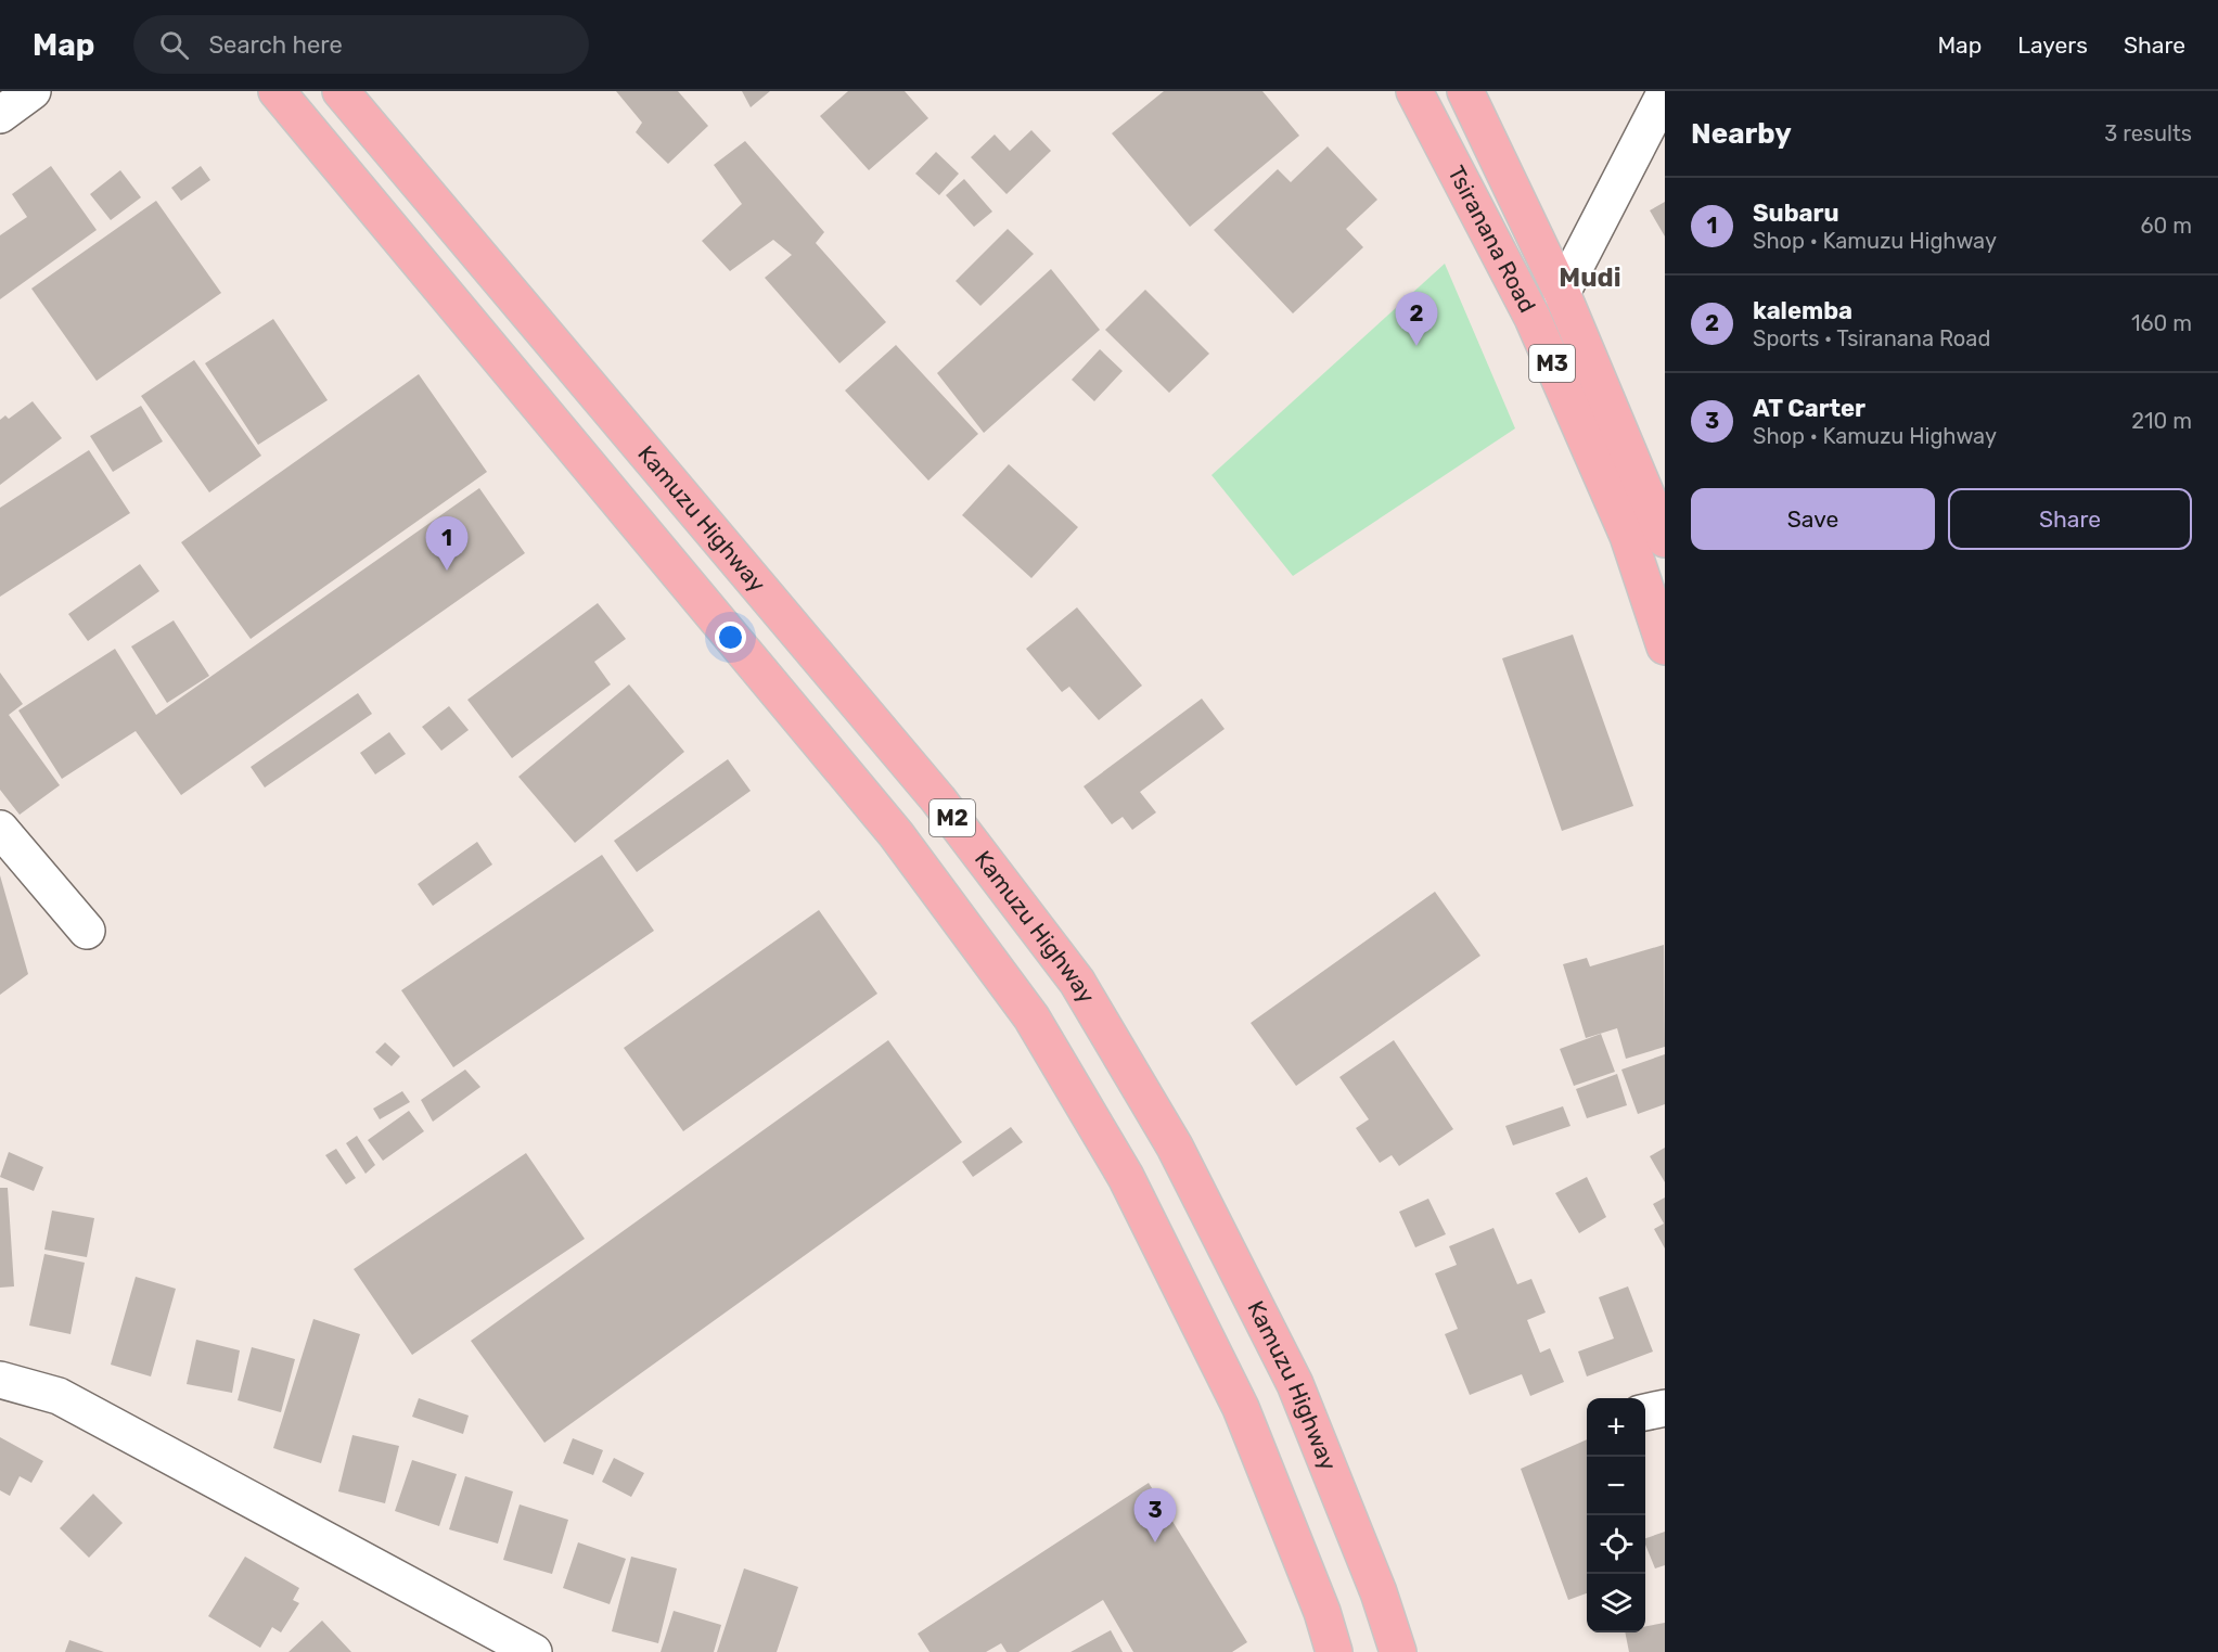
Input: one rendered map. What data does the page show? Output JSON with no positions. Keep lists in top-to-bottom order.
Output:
{
  "streets": {
    "highway": [
      "Tsiranana Road",
      "M3",
      "Kamuzu Highway",
      "M2"
    ]
  },
  "districts": ["Mudi"],
  "page": {
    "header": "Map",
    "search": "Search here",
    "nav": ["Map", "Layers", "Share"],
    "heading": ["Nearby", "3 results"],
    "list": [
      {
        "mark": "1",
        "name": "Subaru",
        "note": "Shop · Kamuzu Highway",
        "value": "60 m"
      },
      {
        "mark": "2",
        "name": "kalemba",
        "note": "Sports · Tsiranana Road",
        "value": "160 m"
      },
      {
        "mark": "3",
        "name": "AT Carter",
        "note": "Shop · Kamuzu Highway",
        "value": "210 m"
      }
    ],
    "pins": ["2", "1", "3"],
    "buttons": ["Save", "Share"],
    "map_buttons": ["+", "−"]
  }
}
